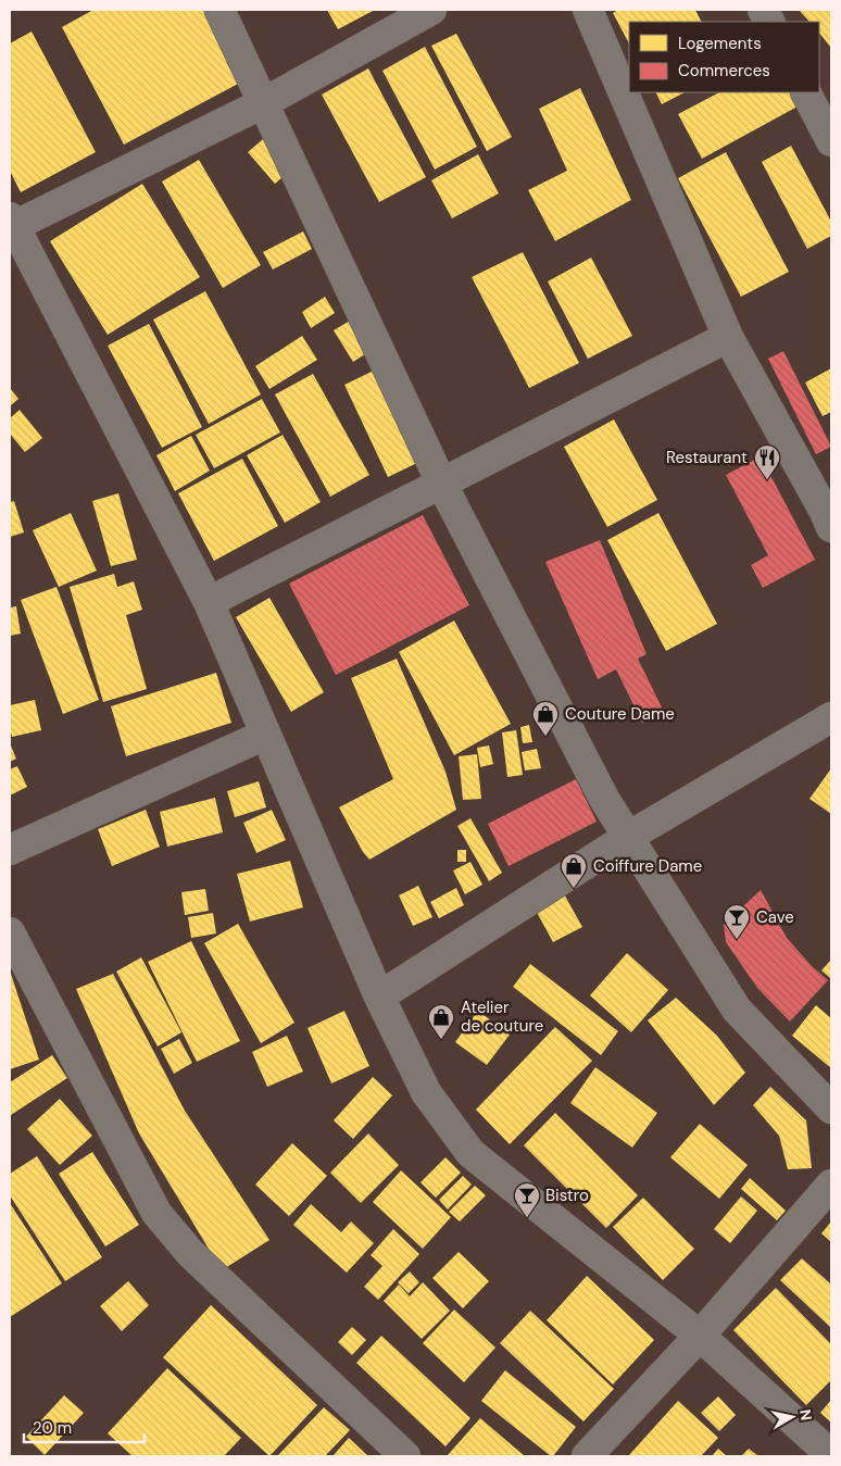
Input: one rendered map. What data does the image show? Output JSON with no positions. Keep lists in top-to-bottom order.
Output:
{
  "places": {
    "restaurant": ["Restaurant"],
    "shop": ["Couture Dame", "Coiffure Dame", "Atelier de couture"],
    "bar": ["Cave", "Bistro"]
  },
  "legend": ["Logements", "Commerces"],
  "scale_bar": "20 m",
  "north": "right"
}
